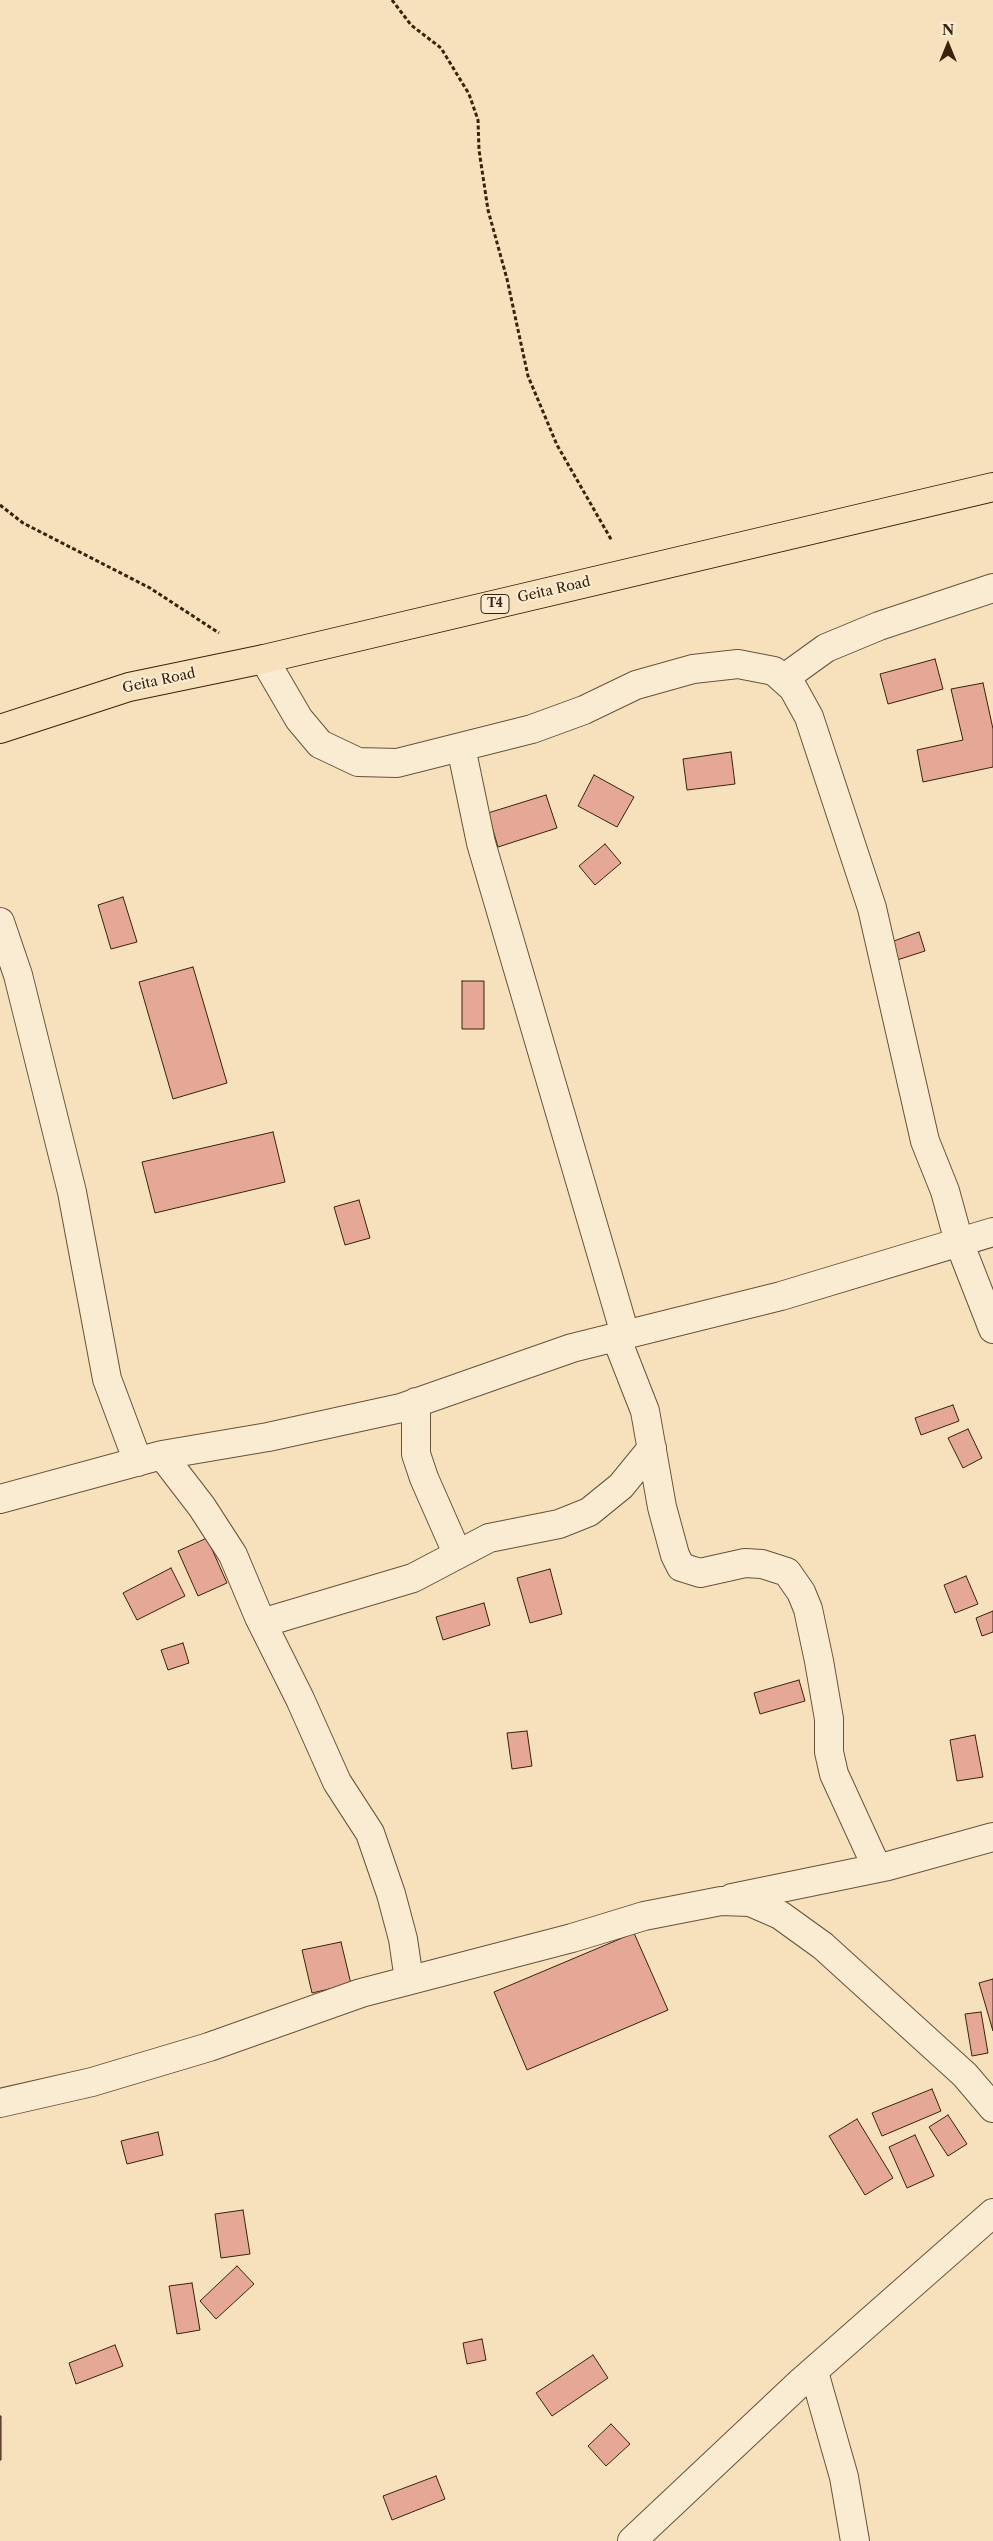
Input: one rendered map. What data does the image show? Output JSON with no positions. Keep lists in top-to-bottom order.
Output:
{
  "streets": {
    "highway": ["Geita Road", "T4"]
  },
  "north": "top"
}
